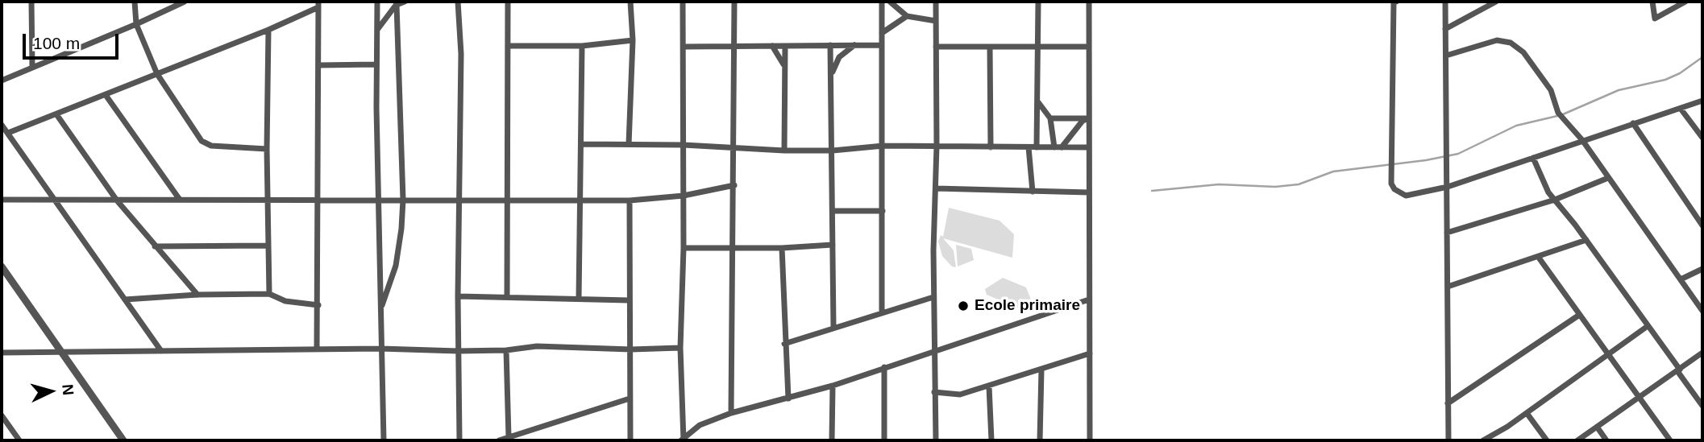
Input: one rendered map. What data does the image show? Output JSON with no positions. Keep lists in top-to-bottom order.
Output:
{
  "places": ["Ecole primaire"],
  "scale_bar": "100 m",
  "north": "right"
}
